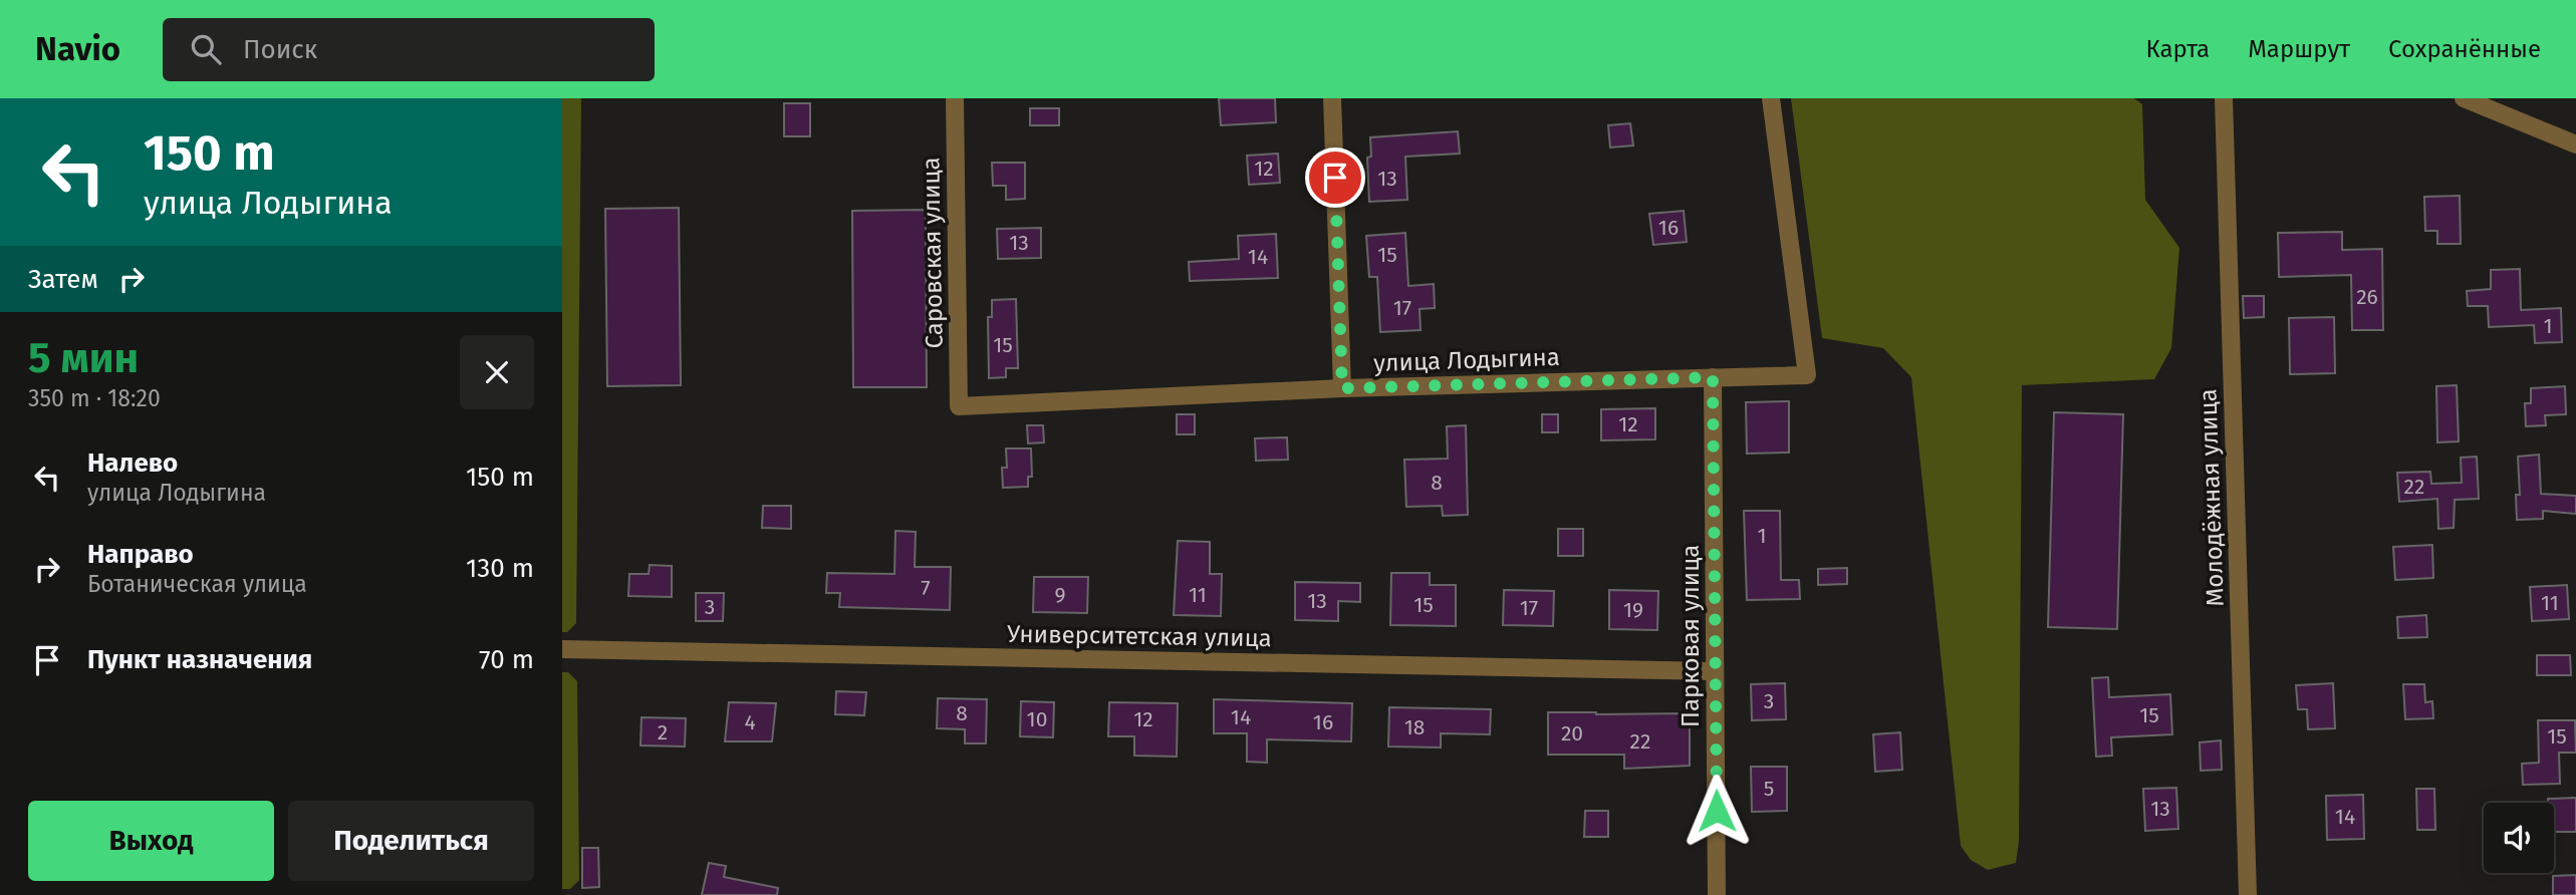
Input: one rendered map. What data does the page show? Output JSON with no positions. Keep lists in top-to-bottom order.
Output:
{
  "streets": {
    "street": [
      "Саровская улица",
      "улица Лодыгина",
      "Молодёжная улица",
      "Университетская улица",
      "Парковая улица"
    ]
  },
  "crossings": [
    ["Саровская улица", "улица Лодыгина"],
    ["улица Лодыгина", "Парковая улица"],
    ["Университетская улица", "Парковая улица"]
  ],
  "house_numbers": [
    "12",
    "13",
    "16",
    "13",
    "15",
    "14",
    "26",
    "17",
    "1",
    "15",
    "12",
    "8",
    "22",
    "1",
    "7",
    "9",
    "11",
    "13",
    "11",
    "15",
    "3",
    "17",
    "19",
    "3",
    "8",
    "15",
    "14",
    "10",
    "12",
    "4",
    "16",
    "18",
    "2",
    "20",
    "15",
    "22",
    "5",
    "13",
    "14"
  ],
  "page": {
    "header": "Navio",
    "search": "Поиск",
    "nav": ["Карта", "Маршрут", "Сохранённые"],
    "turn": ["150 m", "улица Лодыгина"],
    "then": "Затем",
    "heading": ["5 мин", "350 m · 18:20"],
    "list": [
      {
        "name": "Налево",
        "note": "улица Лодыгина",
        "value": "150 m"
      },
      {
        "name": "Направо",
        "note": "Ботаническая улица",
        "value": "130 m"
      },
      {
        "name": "Пункт назначения",
        "value": "70 m"
      }
    ],
    "buttons": ["Выход", "Поделиться"]
  }
}
